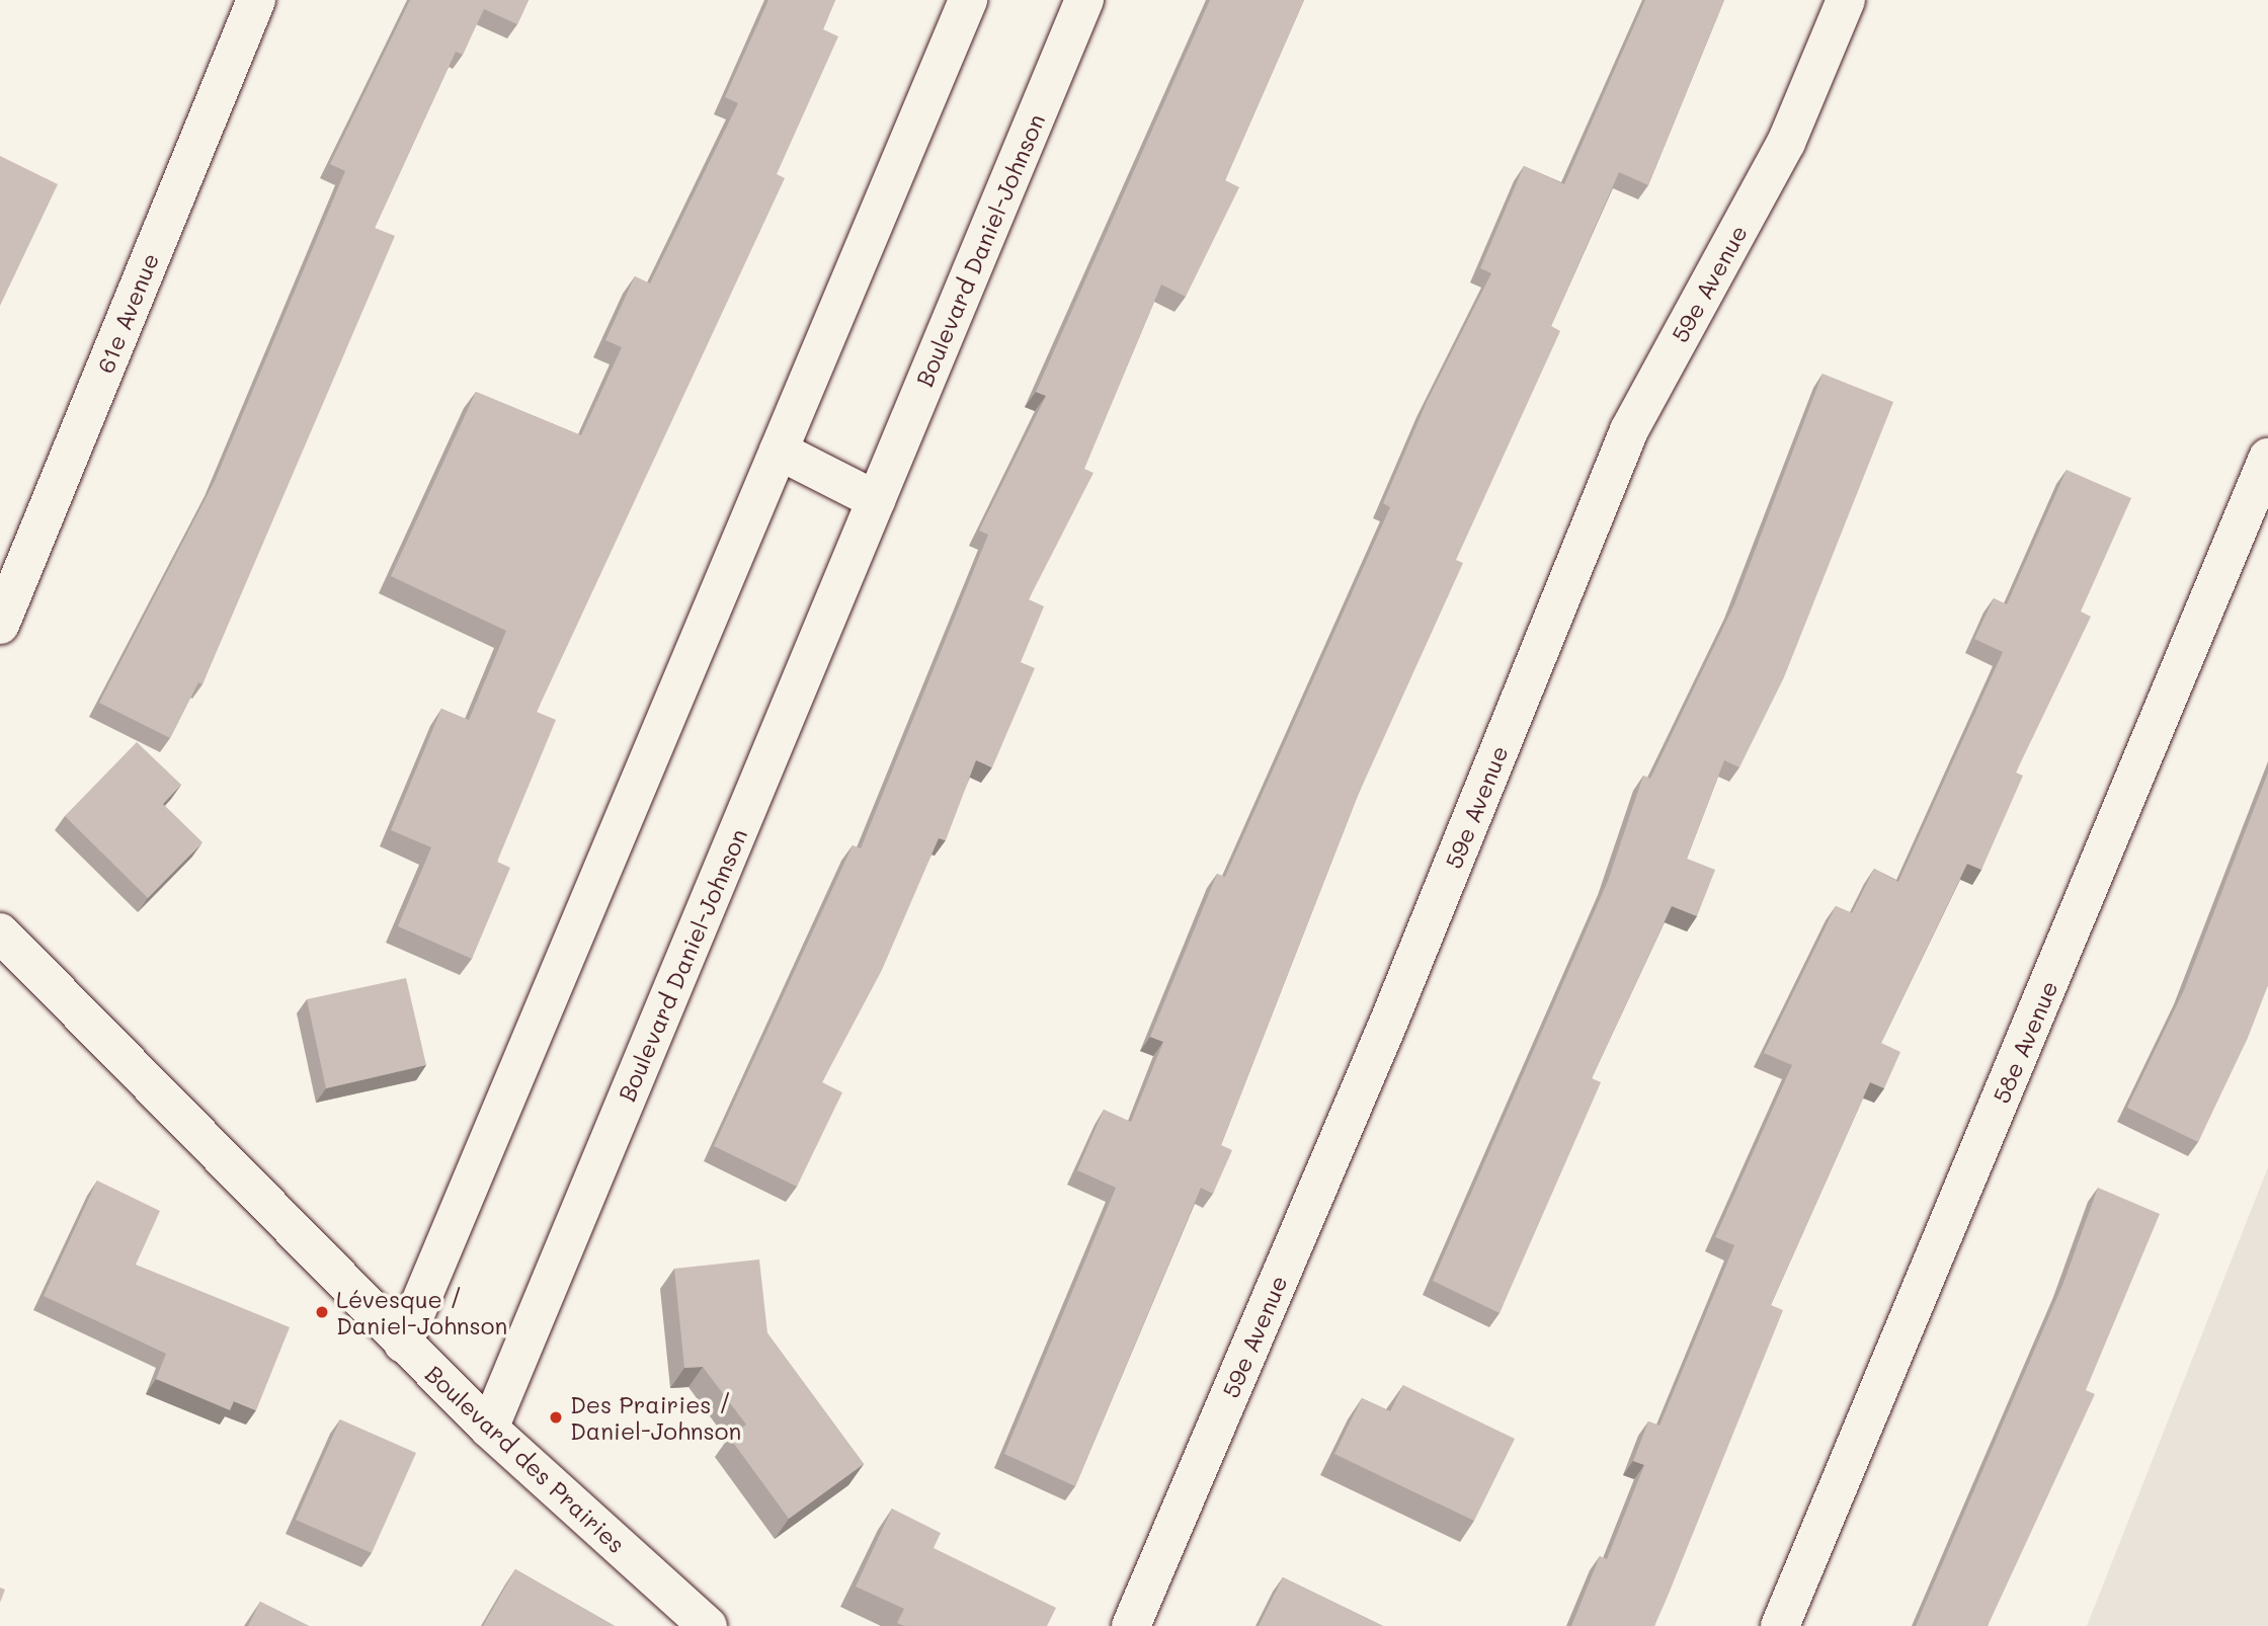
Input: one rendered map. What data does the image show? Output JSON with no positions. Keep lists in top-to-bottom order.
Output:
{
  "streets": {
    "street": [
      "Boulevard Daniel-Johnson",
      "59e Avenue",
      "61e Avenue",
      "58e Avenue",
      "Boulevard des Prairies"
    ]
  },
  "crossings": [
    ["Boulevard Daniel-Johnson", "Boulevard des Prairies"]
  ],
  "places": ["Lévesque / Daniel-Johnson", "Des Prairies / Daniel-Johnson"]
}
